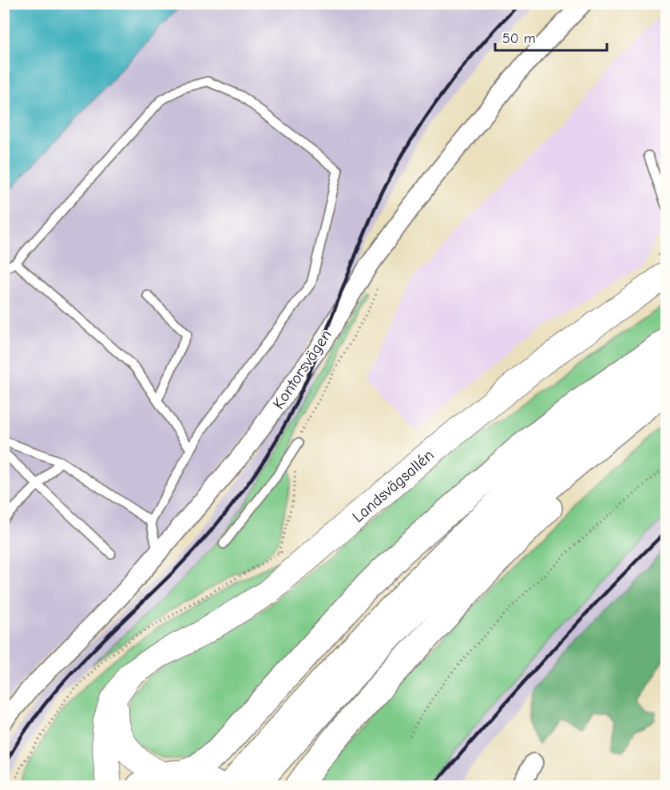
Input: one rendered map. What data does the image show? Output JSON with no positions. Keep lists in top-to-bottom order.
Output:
{
  "streets": {
    "main road": ["Landsvägsallén"],
    "street": ["Kontorsvägen"]
  },
  "scale_bar": "50 m"
}
